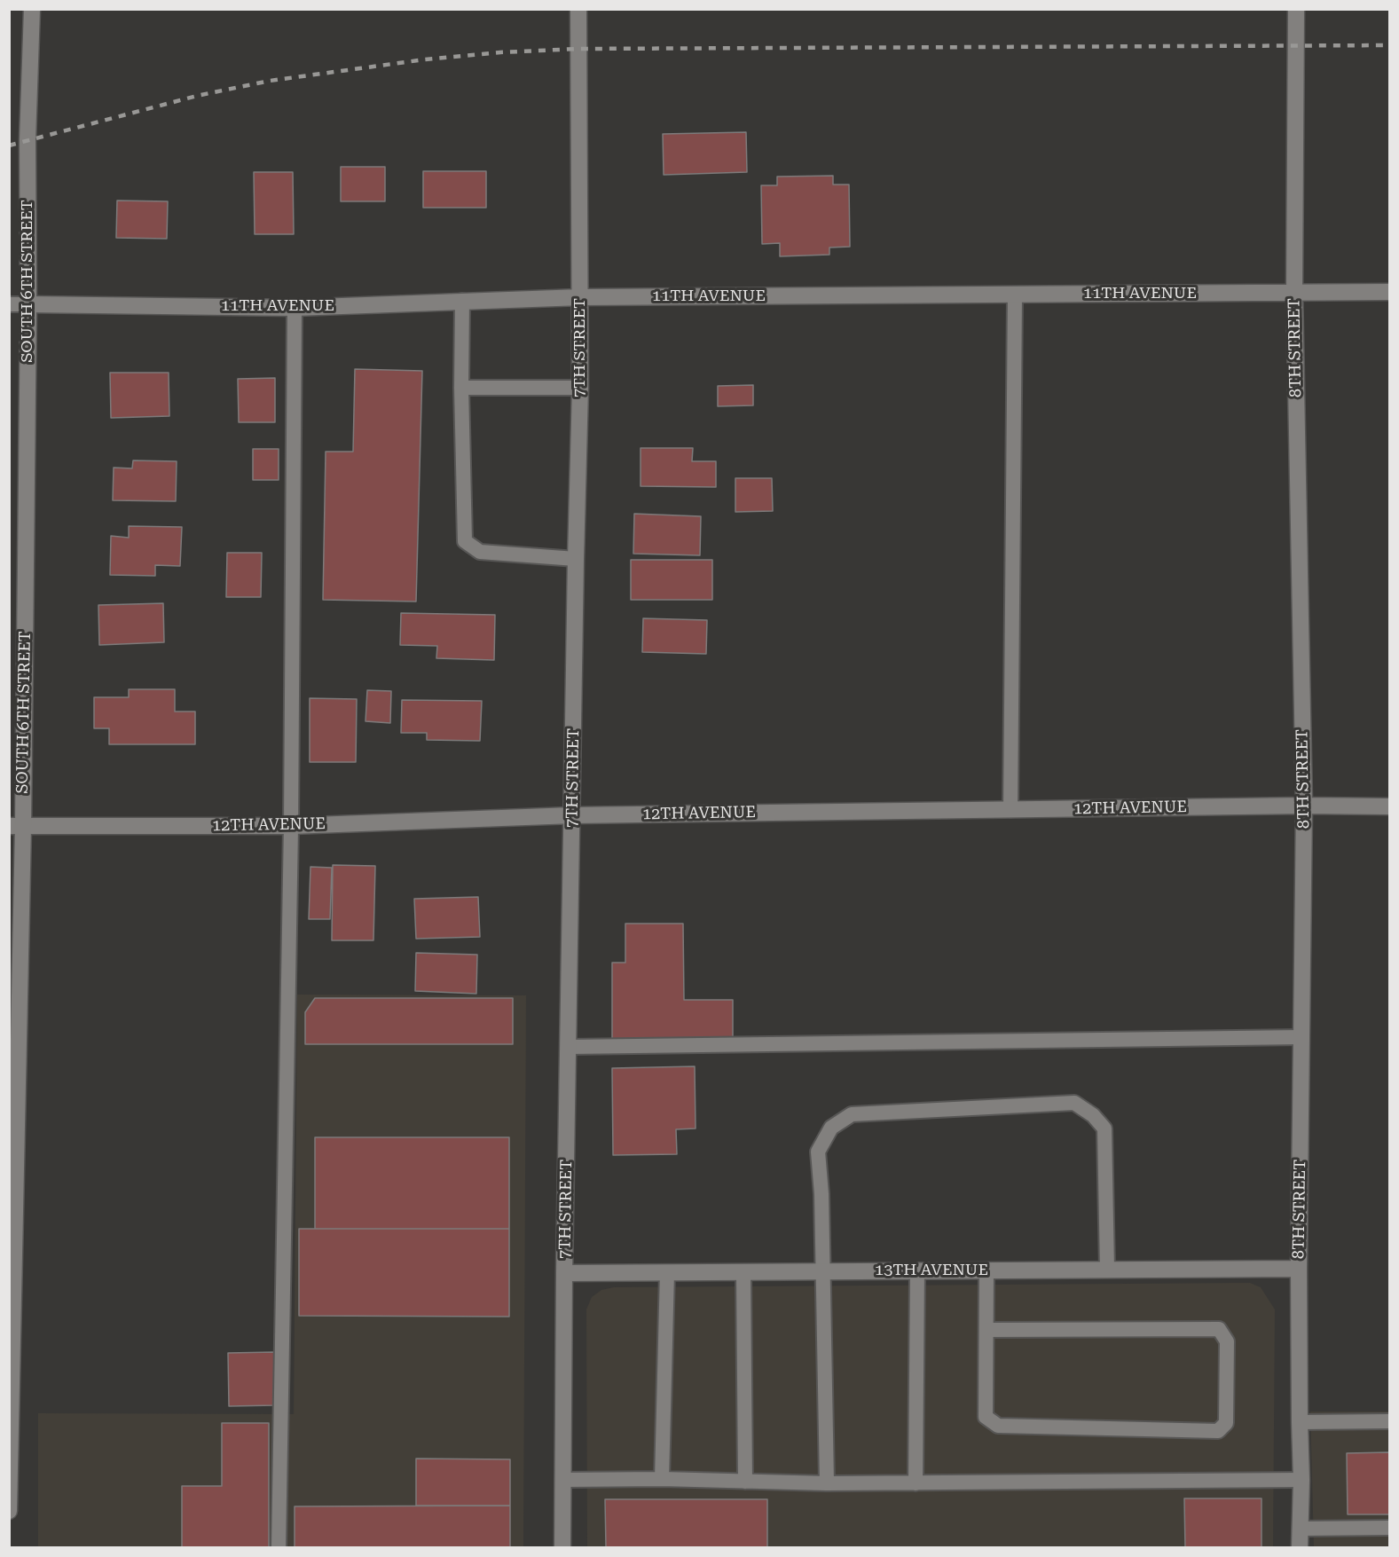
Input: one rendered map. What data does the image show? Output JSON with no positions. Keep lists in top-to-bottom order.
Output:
{
  "streets": {
    "street": [
      "SOUTH 6TH STREET",
      "11TH AVENUE",
      "7TH STREET",
      "8TH STREET",
      "12TH AVENUE",
      "13TH AVENUE"
    ]
  },
  "crossings": [
    ["SOUTH 6TH STREET", "11TH AVENUE"],
    ["SOUTH 6TH STREET", "12TH AVENUE"],
    ["11TH AVENUE", "7TH STREET"],
    ["11TH AVENUE", "8TH STREET"],
    ["7TH STREET", "12TH AVENUE"],
    ["7TH STREET", "13TH AVENUE"],
    ["8TH STREET", "12TH AVENUE"],
    ["8TH STREET", "13TH AVENUE"]
  ]
}
